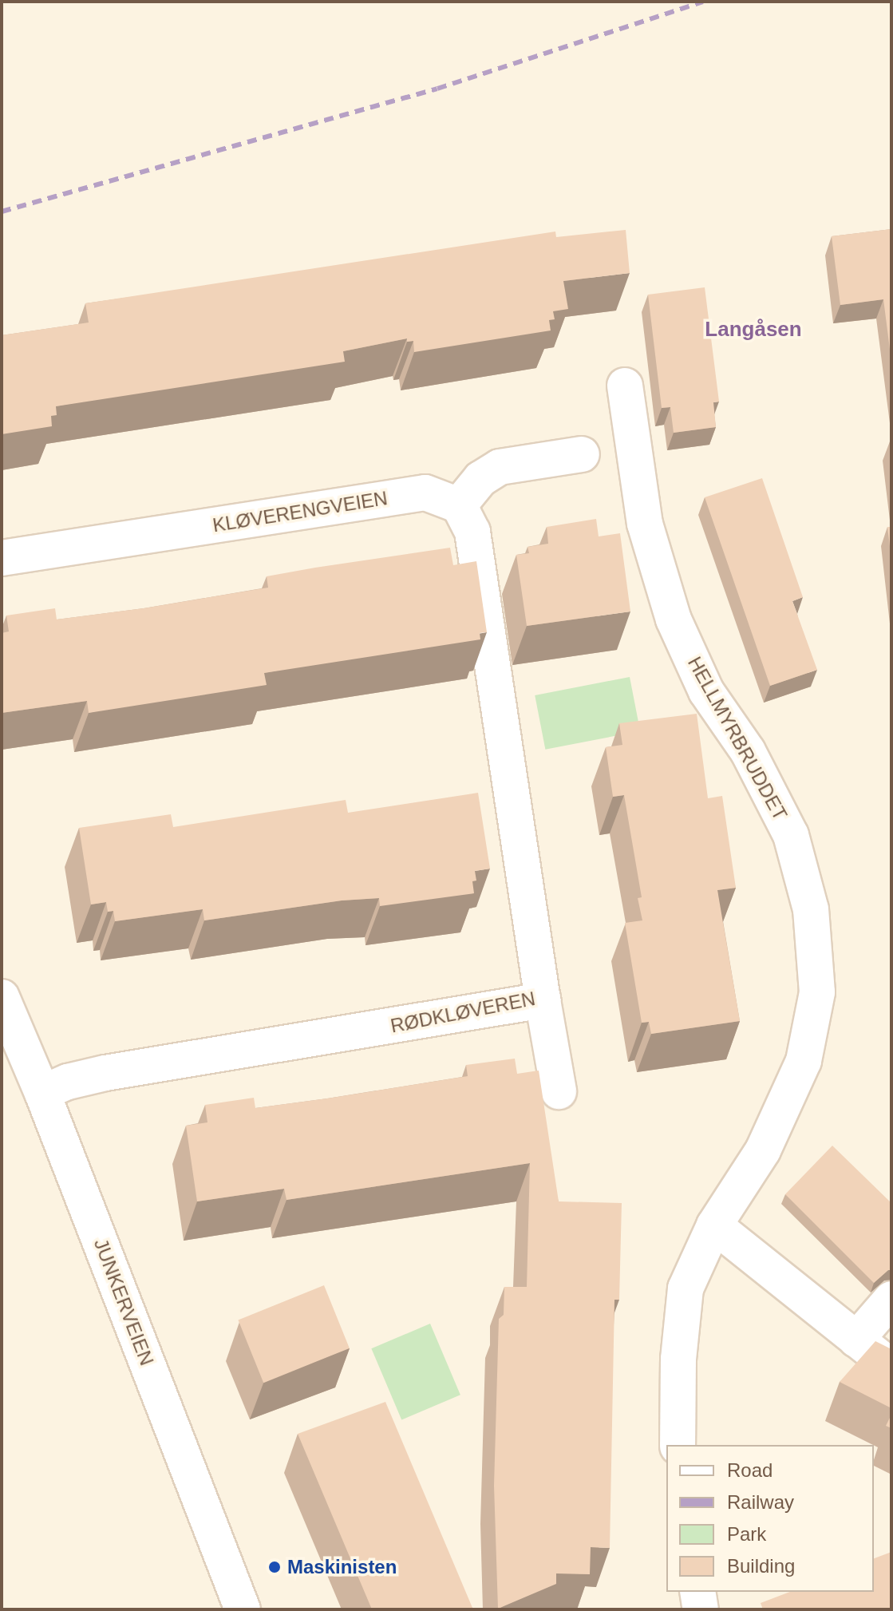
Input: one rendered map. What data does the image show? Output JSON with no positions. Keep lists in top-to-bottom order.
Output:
{
  "streets": {
    "street": [
      "KLØVERENGVEIEN",
      "HELLMYRBRUDDET",
      "RØDKLØVEREN",
      "JUNKERVEIEN"
    ]
  },
  "crossings": [
    ["KLØVERENGVEIEN", "RØDKLØVEREN"],
    ["RØDKLØVEREN", "JUNKERVEIEN"]
  ],
  "districts": ["Langåsen"],
  "places": ["Maskinisten"],
  "legend": [
    "Road",
    "Railway",
    "Park",
    "Building"
  ]
}
